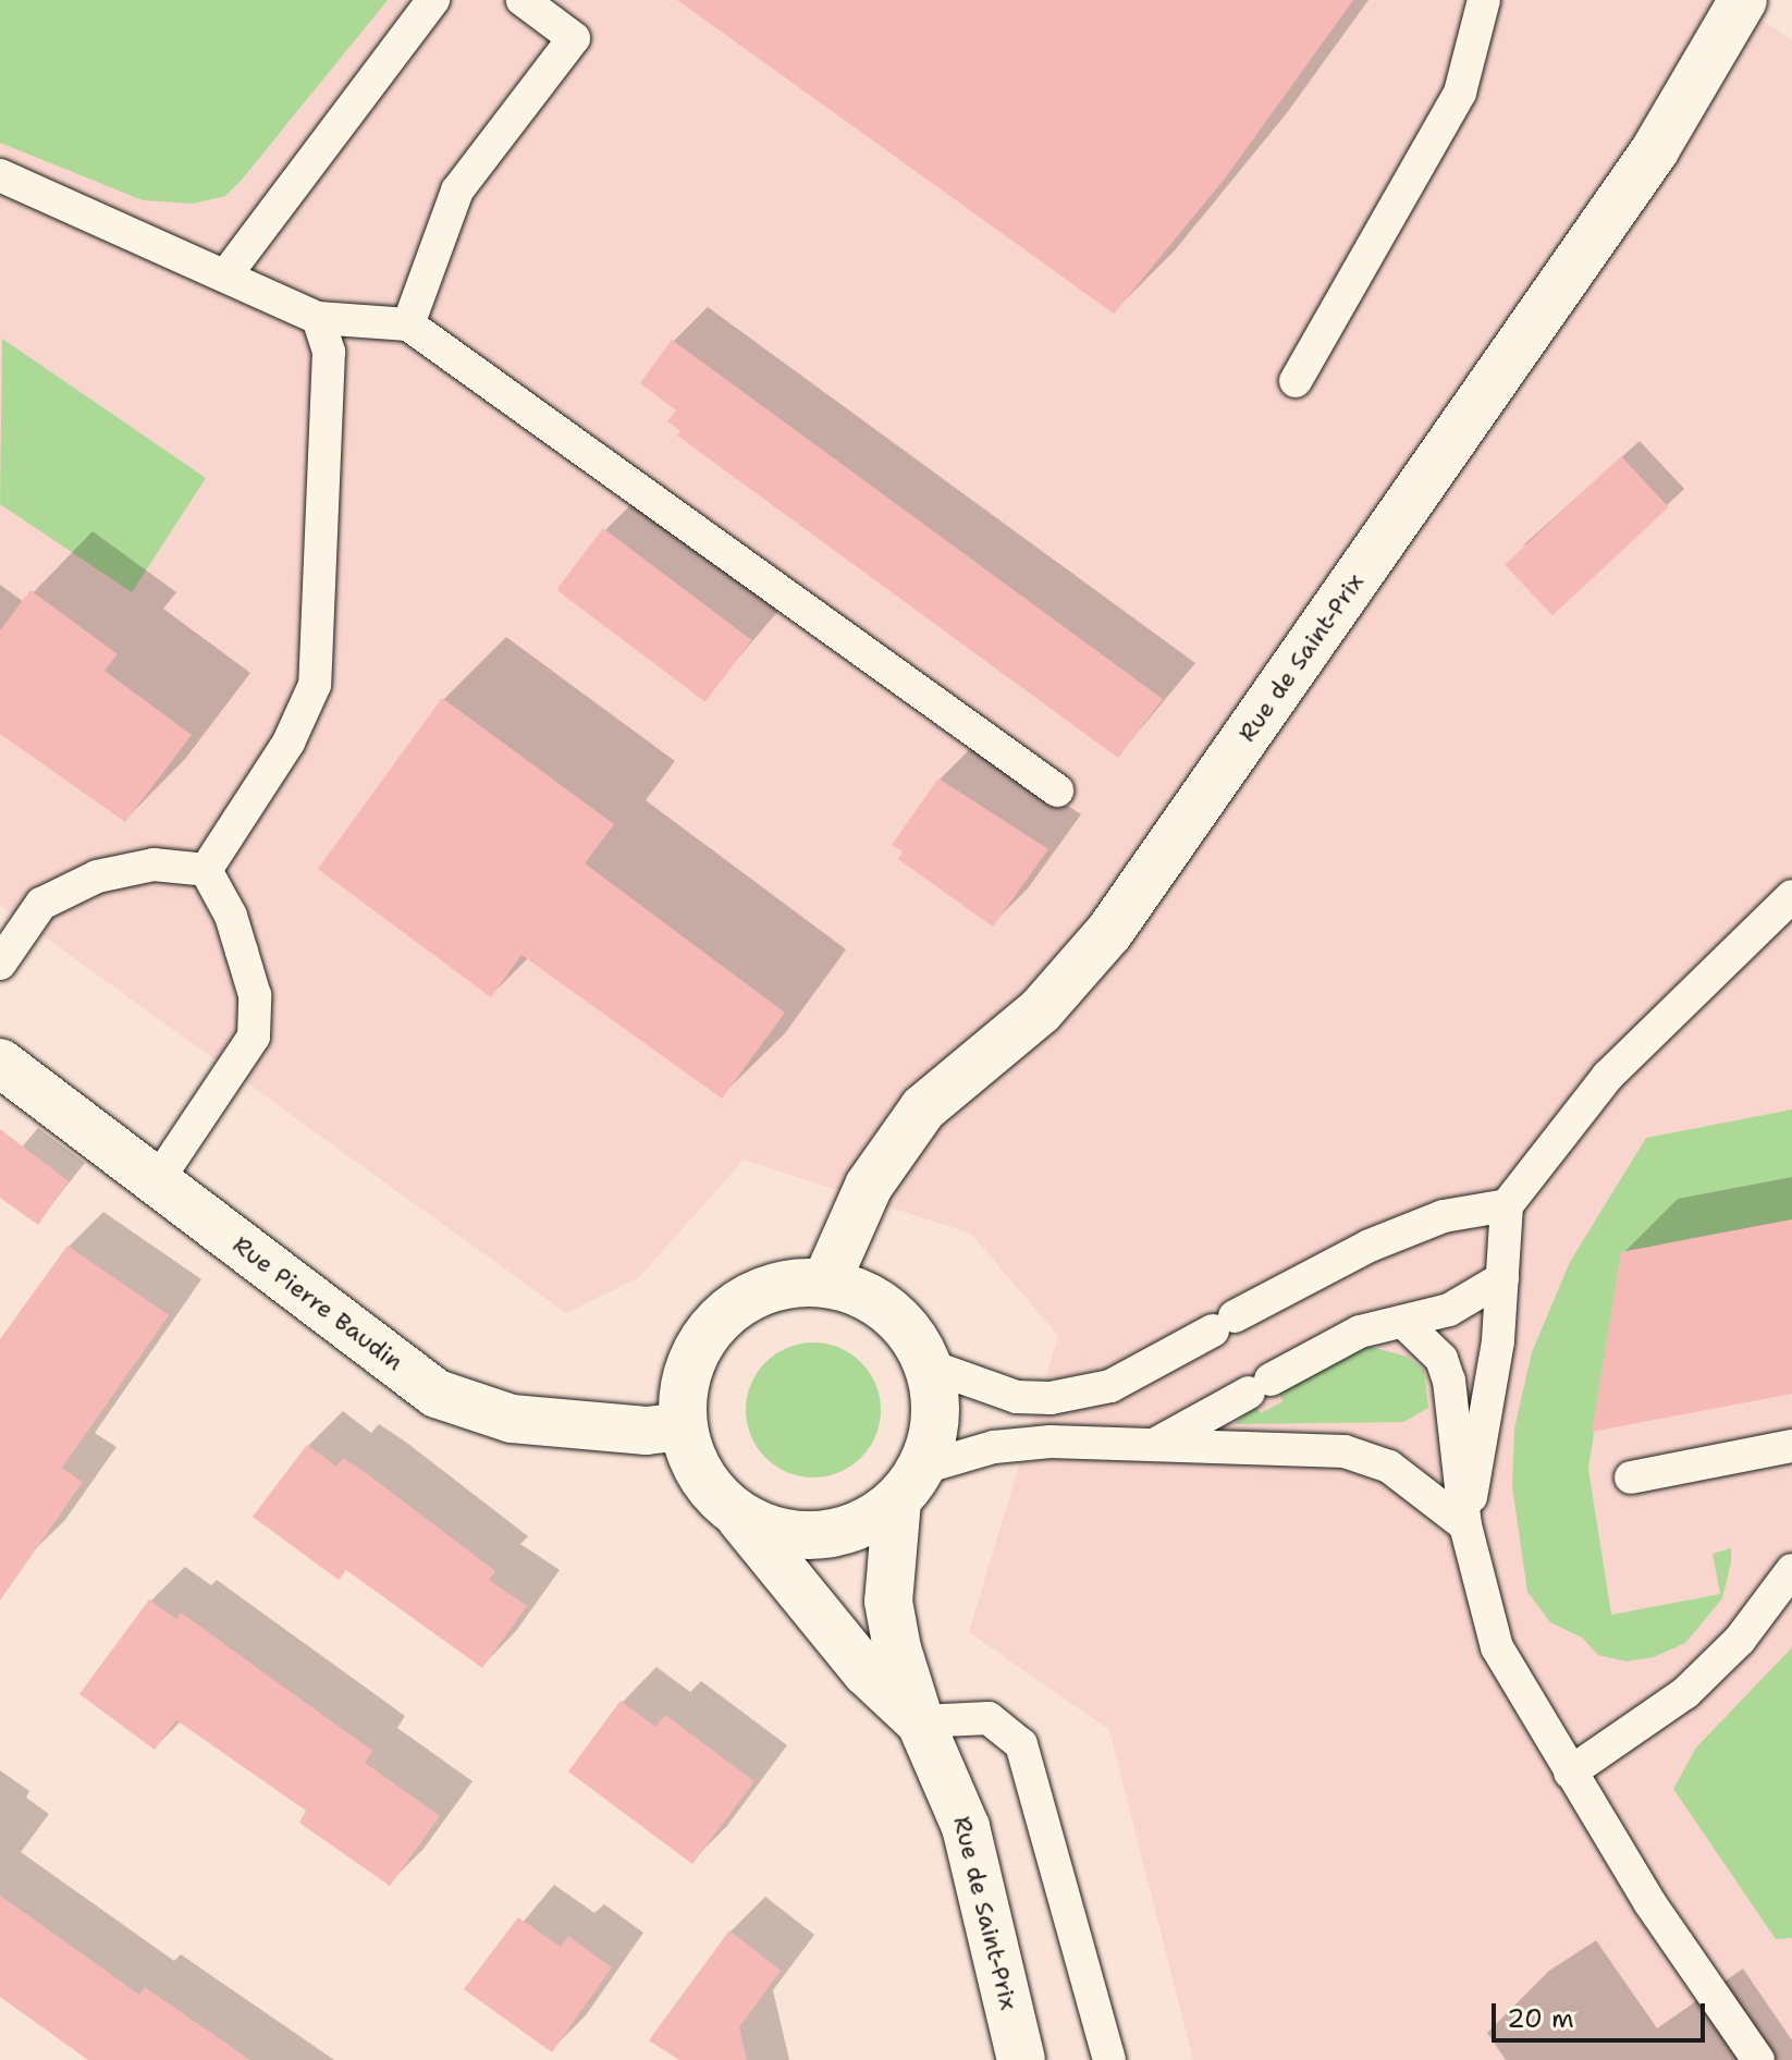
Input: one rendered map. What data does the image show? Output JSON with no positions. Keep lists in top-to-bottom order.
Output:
{
  "streets": {
    "street": ["Rue de Saint-Prix", "Rue Pierre Baudin"]
  },
  "crossings": [
    ["Rue de Saint-Prix", "Rue Pierre Baudin"]
  ],
  "scale_bar": "20 m"
}
